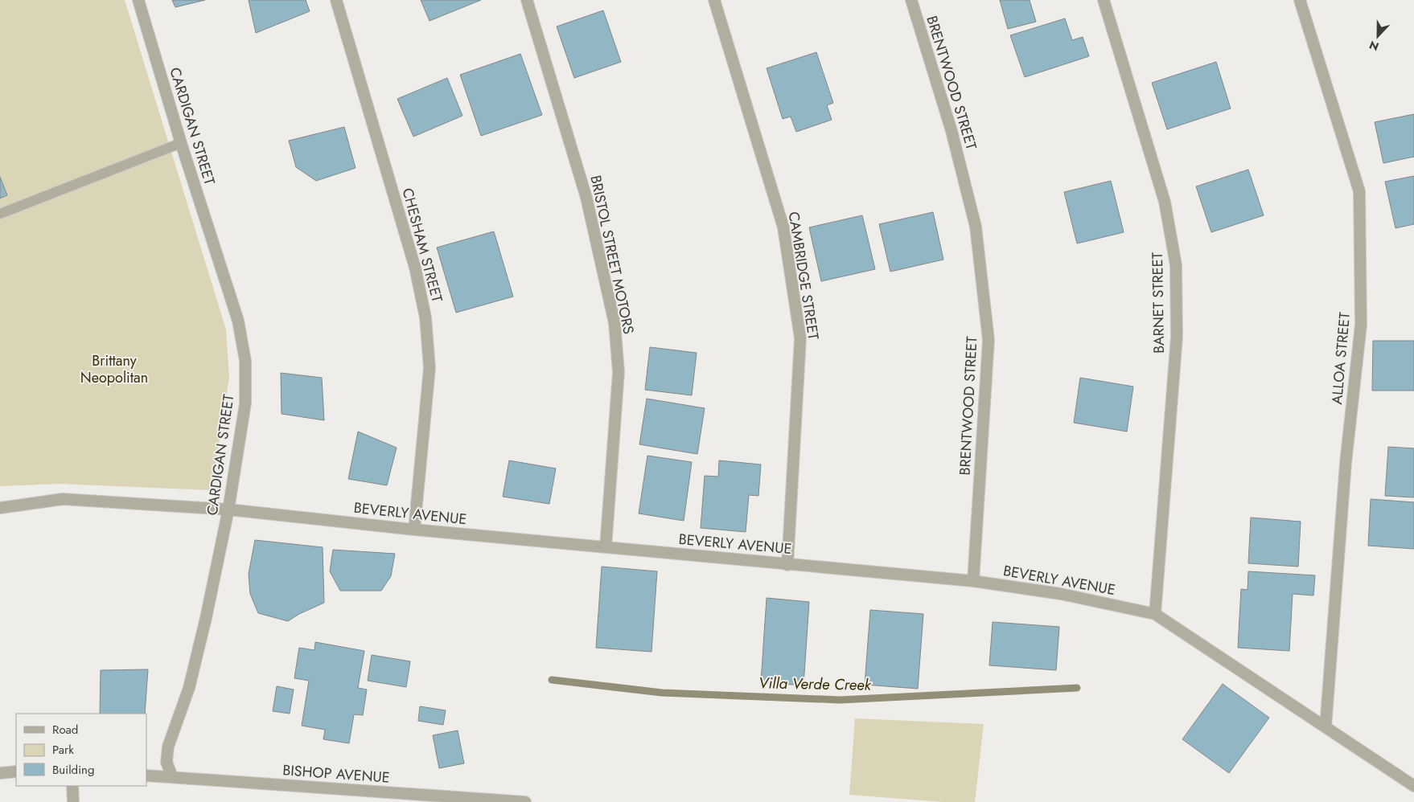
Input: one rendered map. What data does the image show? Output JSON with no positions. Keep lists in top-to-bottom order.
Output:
{
  "streets": {
    "street": [
      "BRENTWOOD STREET",
      "CARDIGAN STREET",
      "CHESHAM STREET",
      "BRISTOL STREET MOTORS",
      "CAMBRIDGE STREET",
      "BARNET STREET",
      "ALLOA STREET",
      "BEVERLY AVENUE",
      "BISHOP AVENUE"
    ]
  },
  "crossings": [
    ["BRENTWOOD STREET", "BEVERLY AVENUE"],
    ["CARDIGAN STREET", "BEVERLY AVENUE"],
    ["CARDIGAN STREET", "BISHOP AVENUE"],
    ["CHESHAM STREET", "BEVERLY AVENUE"],
    ["BRISTOL STREET MOTORS", "BEVERLY AVENUE"],
    ["CAMBRIDGE STREET", "BEVERLY AVENUE"],
    ["BARNET STREET", "BEVERLY AVENUE"],
    ["ALLOA STREET", "BEVERLY AVENUE"]
  ],
  "water": ["Villa Verde Creek"],
  "parks": ["Brittany Neopolitan"],
  "legend": ["Road", "Park", "Building"],
  "north": "bottom"
}
